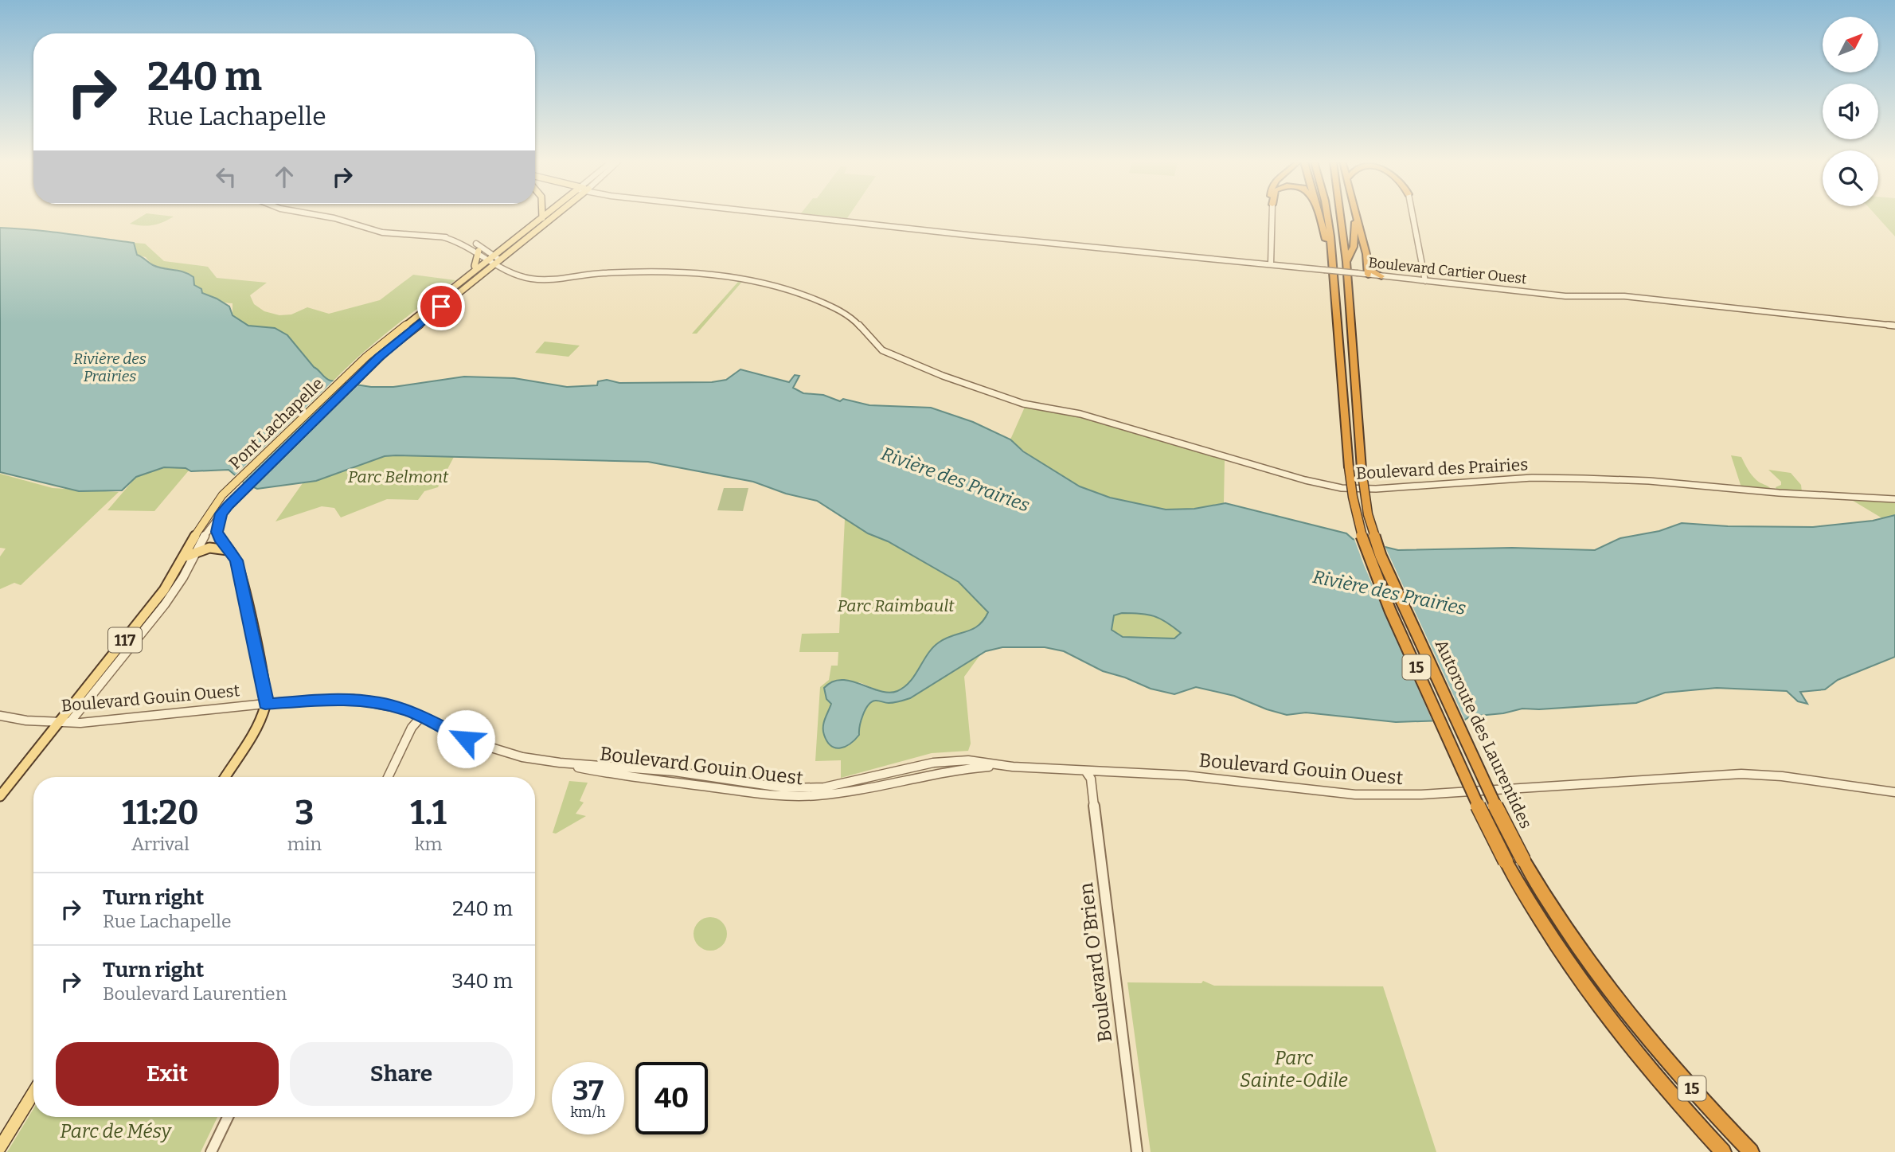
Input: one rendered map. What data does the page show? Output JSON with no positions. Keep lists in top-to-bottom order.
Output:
{
  "streets": {
    "highway": ["15", "Autoroute des Laurentides"],
    "main road": ["Pont Lachapelle", "117"],
    "street": [
      "Boulevard Cartier Ouest",
      "Boulevard des Prairies",
      "Boulevard Gouin Ouest",
      "Boulevard O'Brien"
    ]
  },
  "crossings": [
    ["Pont Lachapelle", "Boulevard des Prairies"],
    ["Pont Lachapelle", "117"],
    ["Boulevard des Prairies", "117"],
    ["117", "Boulevard Gouin Ouest"],
    ["Boulevard Gouin Ouest", "Boulevard O'Brien"]
  ],
  "water": ["Rivière des Prairies"],
  "parks": [
    "Parc Belmont",
    "Parc Raimbault",
    "Parc Sainte-Odile",
    "Parc de Mésy"
  ],
  "north": "top right",
  "page": {
    "turn": ["240 m", "Rue Lachapelle"],
    "eta": [
      "11:20",
      "Arrival",
      "3",
      "min",
      "1.1",
      "km"
    ],
    "list": [
      {
        "name": "Turn right",
        "note": "Rue Lachapelle",
        "value": "240 m"
      },
      {
        "name": "Turn right",
        "note": "Boulevard Laurentien",
        "value": "340 m"
      }
    ],
    "buttons": ["Exit", "Share"],
    "speed": "37 km/h",
    "limit": "40"
  }
}
